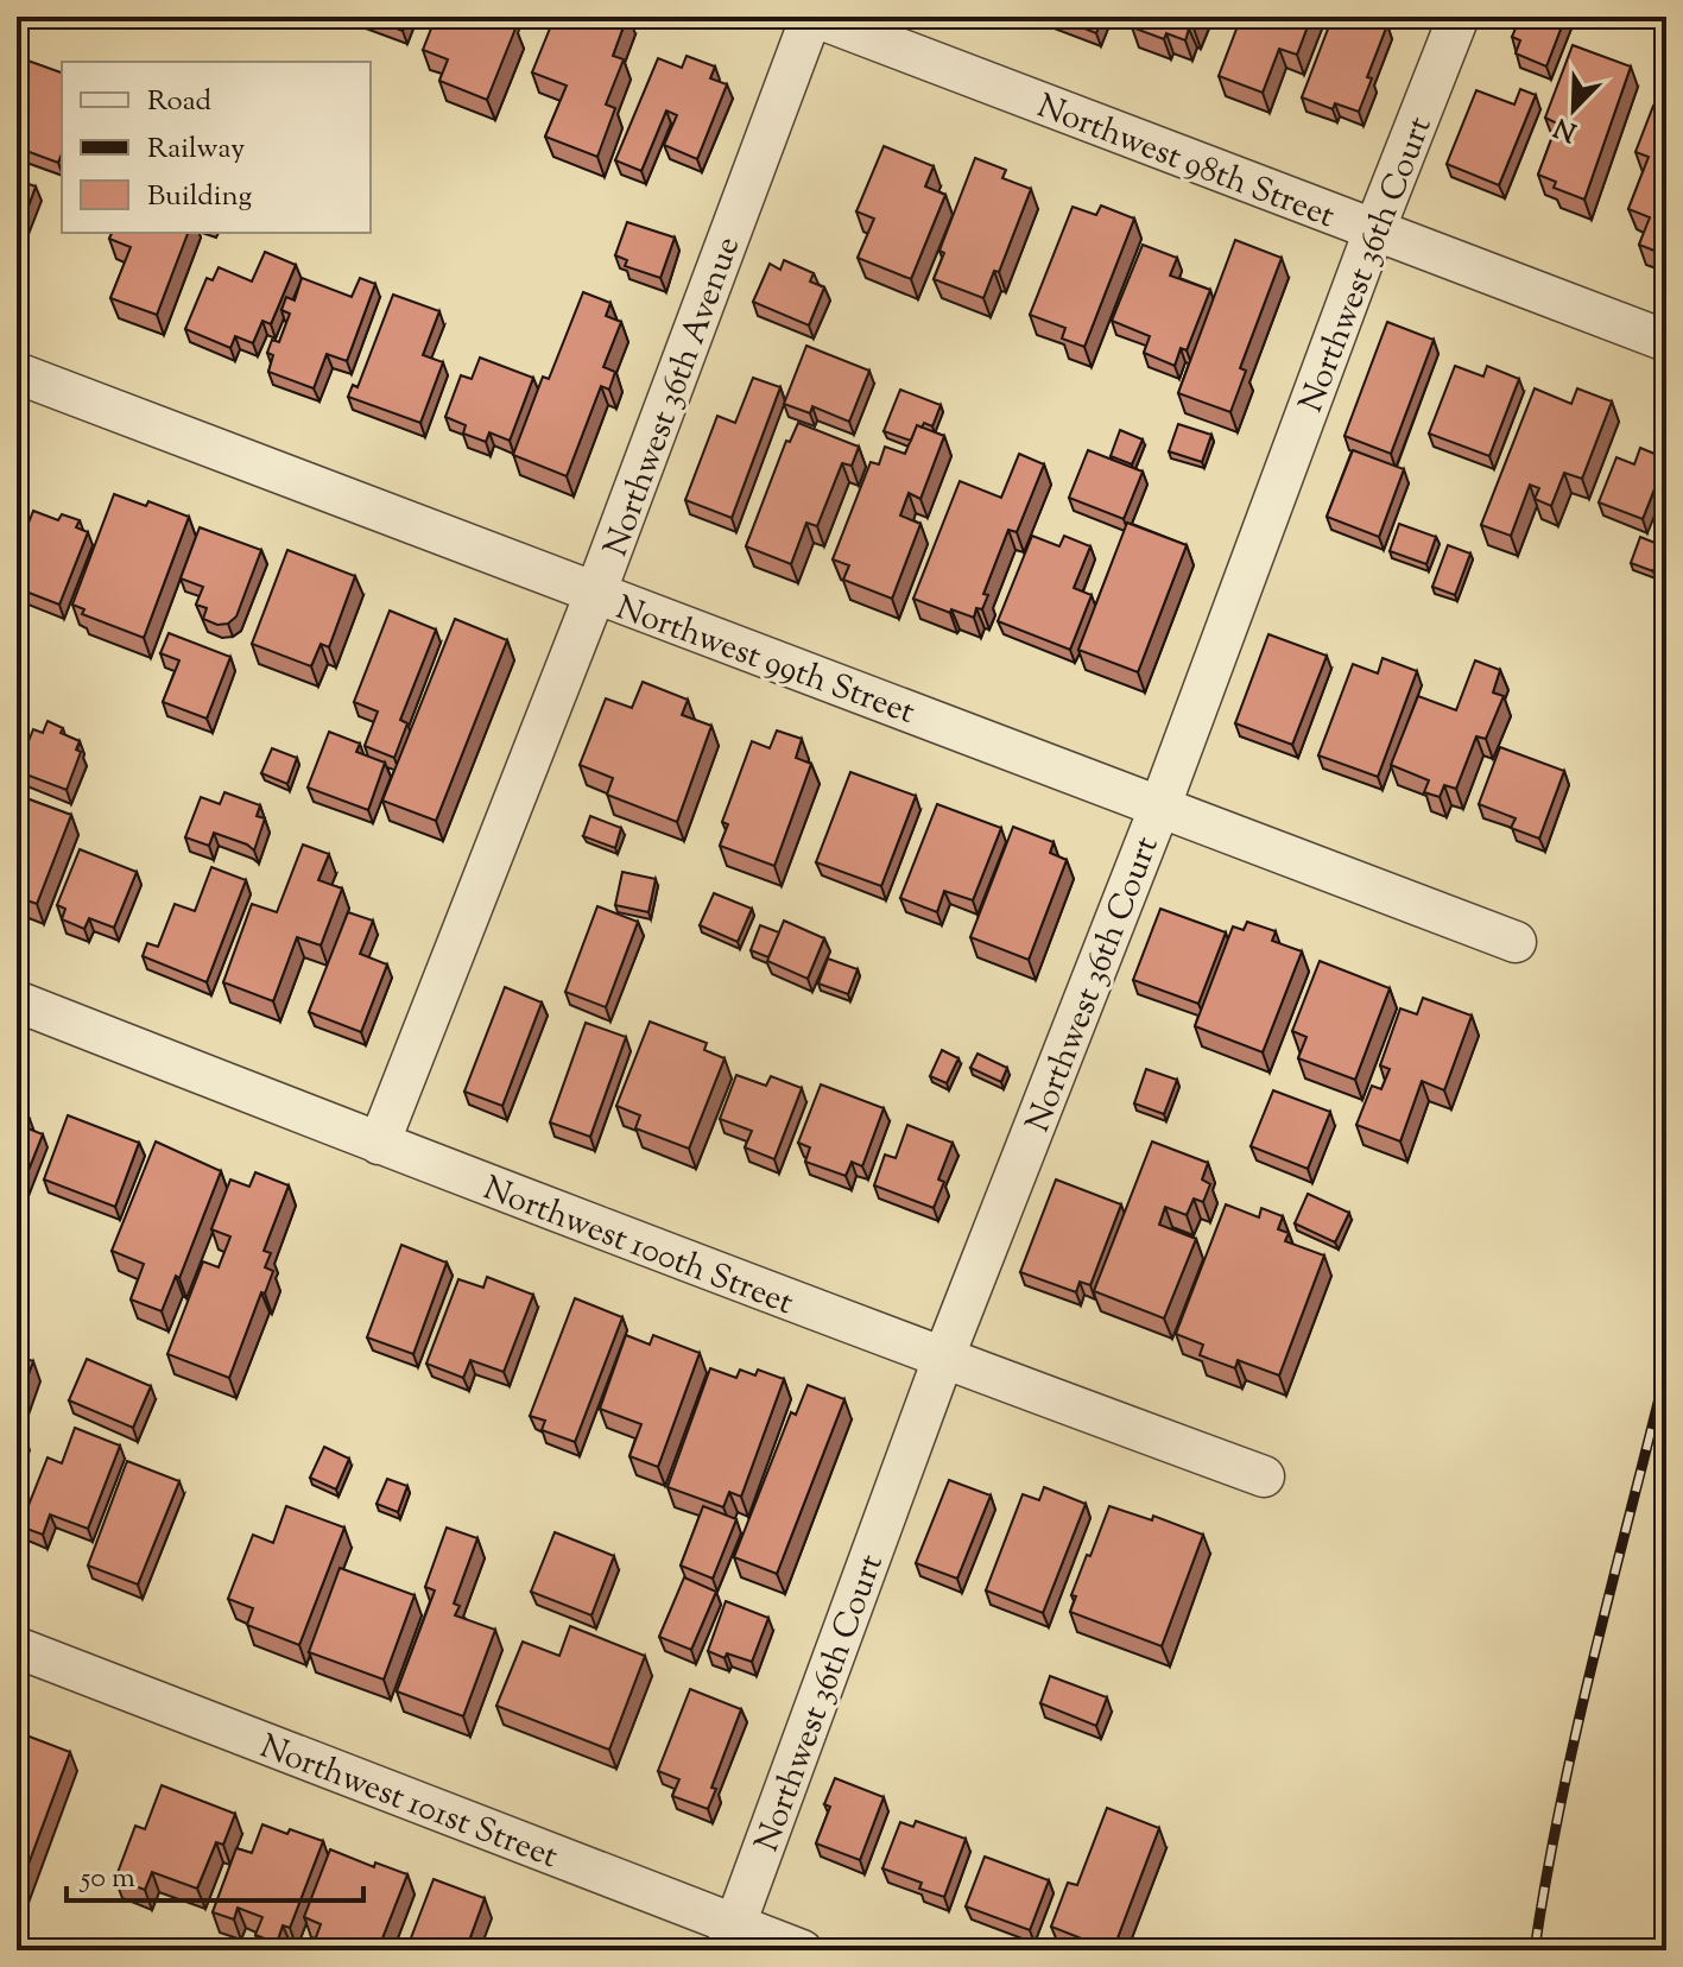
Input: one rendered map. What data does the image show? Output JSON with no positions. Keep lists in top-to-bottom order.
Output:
{
  "streets": {
    "street": [
      "Northwest 98th Street",
      "Northwest 36th Court",
      "Northwest 36th Avenue",
      "Northwest 99th Street",
      "Northwest 100th Street",
      "Northwest 101st Street"
    ]
  },
  "crossings": [
    ["Northwest 98th Street", "Northwest 36th Court"],
    ["Northwest 98th Street", "Northwest 36th Avenue"],
    ["Northwest 36th Court", "Northwest 99th Street"],
    ["Northwest 36th Court", "Northwest 100th Street"],
    ["Northwest 36th Court", "Northwest 101st Street"],
    ["Northwest 36th Avenue", "Northwest 99th Street"],
    ["Northwest 36th Avenue", "Northwest 100th Street"]
  ],
  "legend": ["Road", "Railway", "Building"],
  "scale_bar": "50 m",
  "north": "bottom left"
}
